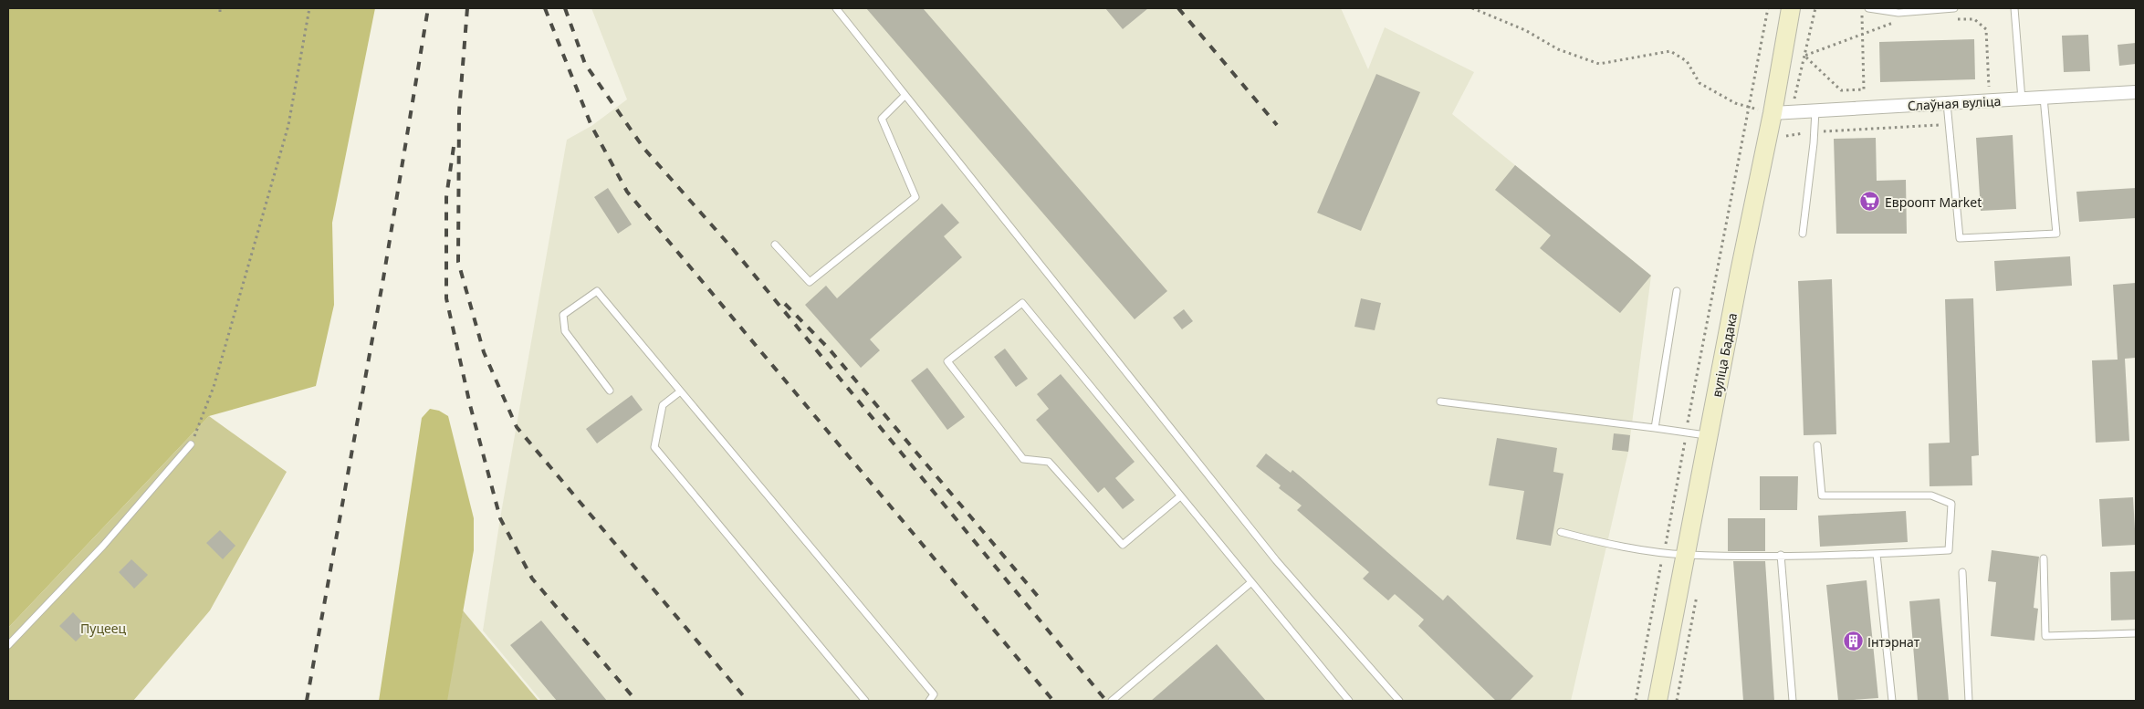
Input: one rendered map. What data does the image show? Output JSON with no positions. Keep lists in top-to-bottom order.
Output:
{
  "streets": {
    "main road": ["вуліца Бадака"],
    "street": ["Слаўная вуліца"]
  },
  "crossings": [
    ["Слаўная вуліца", "вуліца Бадака"]
  ],
  "parks": ["Пуцеец"],
  "places": {
    "supermarket": ["Евроопт Market"],
    "building": ["Інтэрнат"]
  }
}
